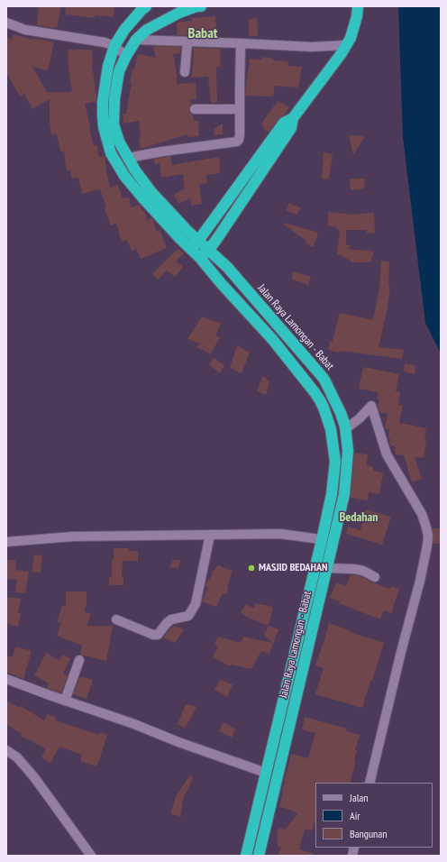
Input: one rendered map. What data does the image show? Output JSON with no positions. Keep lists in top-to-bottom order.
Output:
{
  "streets": {
    "highway": ["Jalan Raya Lamongan - Babat"]
  },
  "districts": ["Babat", "Bedahan"],
  "places": ["MASJID BEDAHAN"],
  "legend": ["Jalan", "Air", "Bangunan"]
}
